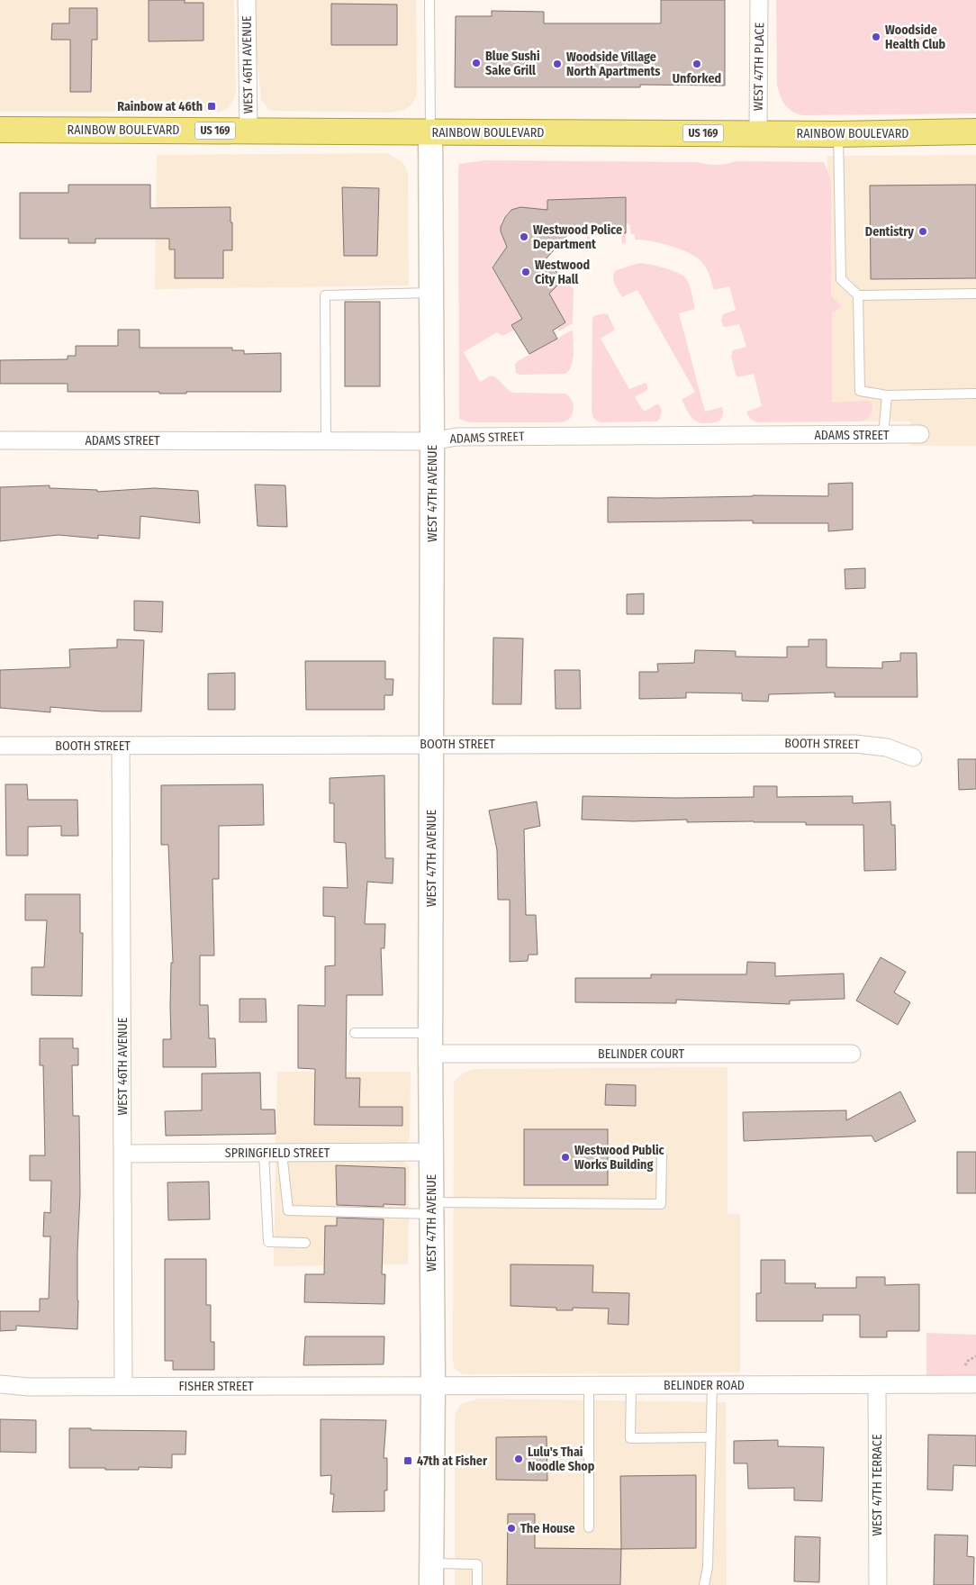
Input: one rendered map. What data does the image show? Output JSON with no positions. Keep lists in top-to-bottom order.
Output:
{
  "streets": {
    "main road": ["RAINBOW BOULEVARD", "US 169"],
    "street": [
      "WEST 46TH AVENUE",
      "WEST 47TH PLACE",
      "ADAMS STREET",
      "WEST 47TH AVENUE",
      "BOOTH STREET",
      "BELINDER COURT",
      "SPRINGFIELD STREET",
      "BELINDER ROAD",
      "FISHER STREET",
      "WEST 47TH TERRACE"
    ]
  },
  "crossings": [
    ["WEST 46TH AVENUE", "RAINBOW BOULEVARD"],
    ["WEST 46TH AVENUE", "BOOTH STREET"],
    ["WEST 46TH AVENUE", "SPRINGFIELD STREET"],
    ["WEST 46TH AVENUE", "FISHER STREET"],
    ["WEST 47TH PLACE", "RAINBOW BOULEVARD"],
    ["RAINBOW BOULEVARD", "WEST 47TH AVENUE"],
    ["ADAMS STREET", "WEST 47TH AVENUE"],
    ["WEST 47TH AVENUE", "BOOTH STREET"],
    ["WEST 47TH AVENUE", "BELINDER COURT"],
    ["WEST 47TH AVENUE", "SPRINGFIELD STREET"],
    ["WEST 47TH AVENUE", "BELINDER ROAD"],
    ["WEST 47TH AVENUE", "FISHER STREET"],
    ["BELINDER ROAD", "FISHER STREET"],
    ["BELINDER ROAD", "WEST 47TH TERRACE"]
  ],
  "places": {
    "other": [
      "Woodside Health Club",
      "Blue Sushi Sake Grill",
      "Woodside Village North Apartments",
      "Unforked",
      "Dentistry",
      "Westwood Police Department",
      "Westwood City Hall",
      "Westwood Public Works Building",
      "Lulu's Thai Noodle Shop",
      "The House"
    ],
    "transit": ["Rainbow at 46th", "47th at Fisher"]
  }
}
